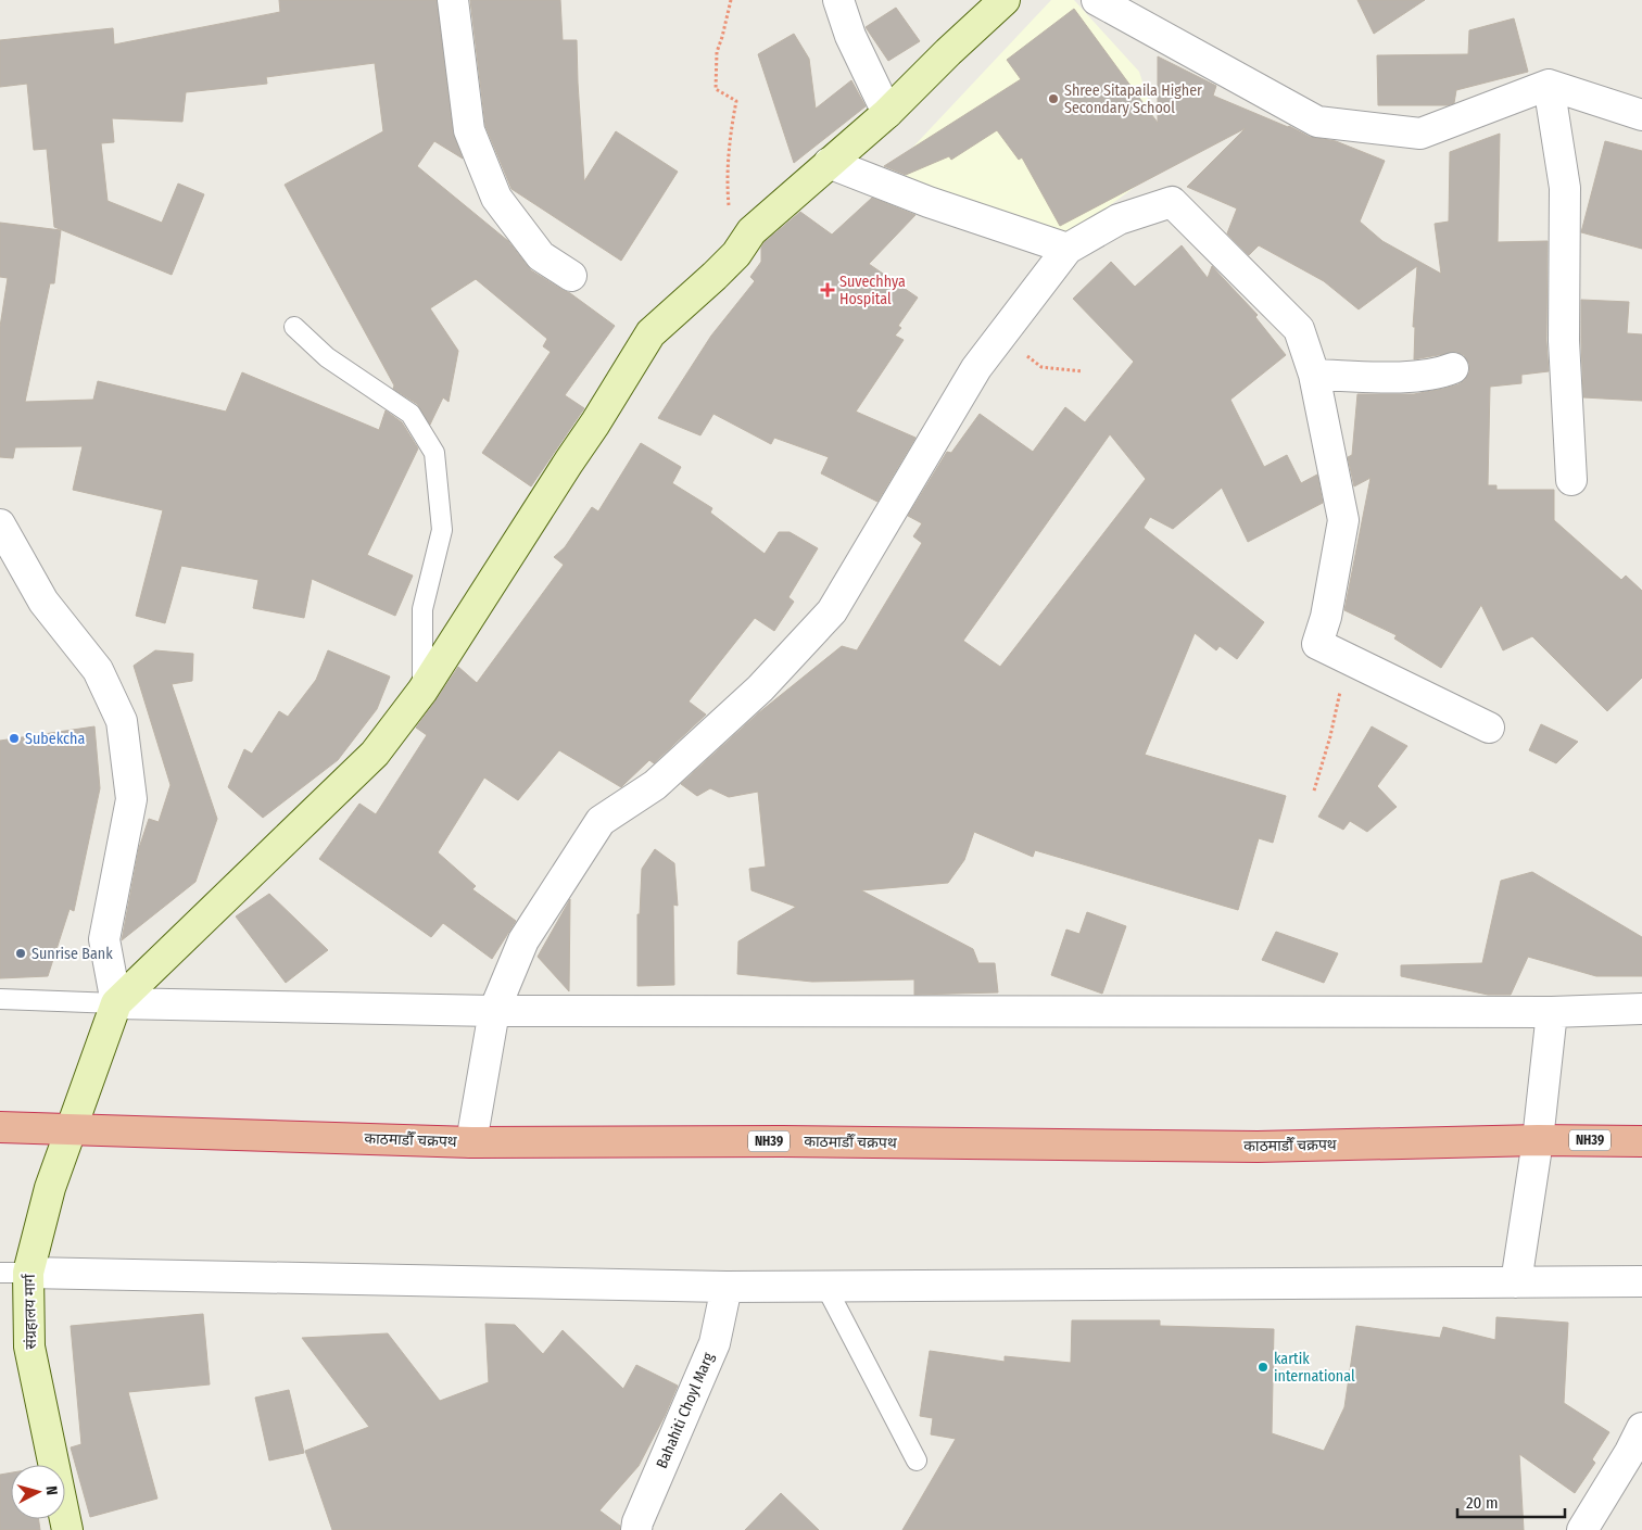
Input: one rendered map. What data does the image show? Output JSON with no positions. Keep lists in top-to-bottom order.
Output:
{
  "streets": {
    "highway": ["काठमाडाैँ चक्रपथ", "NH39"],
    "main road": ["संग्रहालय मार्ग"],
    "street": ["Bahahiti Choyl Marg"]
  },
  "crossings": [
    ["काठमाडाैँ चक्रपथ", "NH39"],
    ["काठमाडाैँ चक्रपथ", "संग्रहालय मार्ग"]
  ],
  "places": {
    "other": [
      "Shree Sitapaila Higher Secondary School",
      "Subekcha",
      "Sunrise Bank",
      "kartik international"
    ],
    "health": ["Suvechhya Hospital"]
  },
  "scale_bar": "20 m",
  "north": "right"
}
